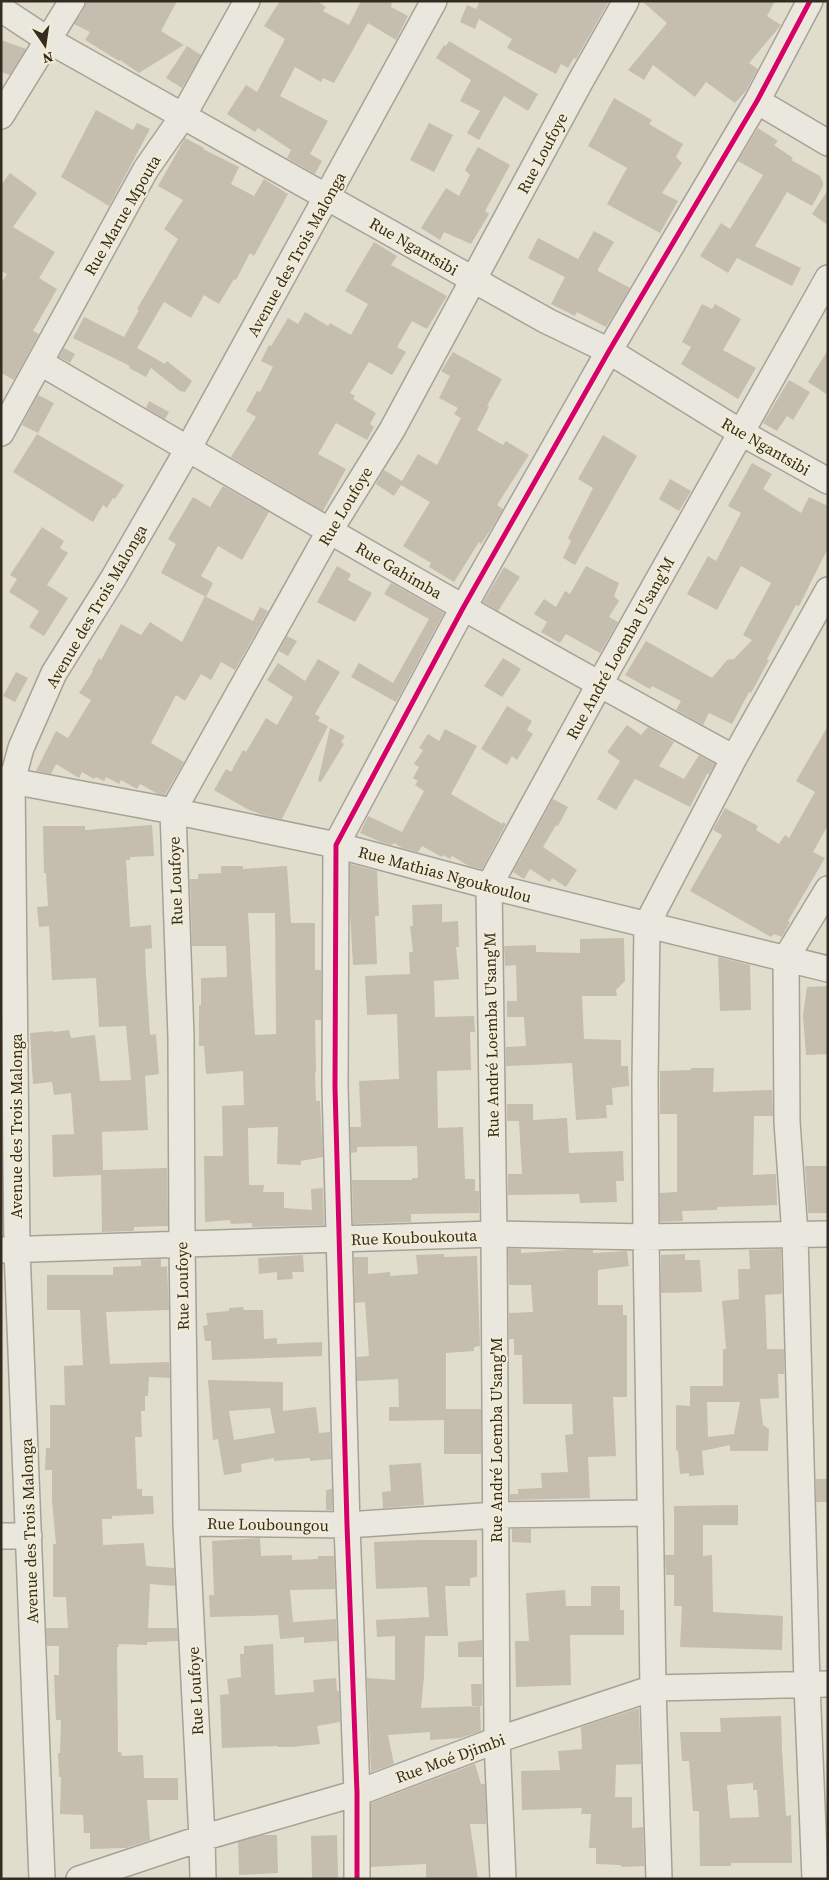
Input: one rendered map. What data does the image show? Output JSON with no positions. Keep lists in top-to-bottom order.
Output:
{
  "streets": {
    "street": [
      "Rue Loufoye",
      "Rue Marue Mpouta",
      "Rue Ngantsibi",
      "Avenue des Trois Malonga",
      "Rue Gahimba",
      "Rue André Loemba U'sang'M",
      "Rue Mathias Ngoukoulou",
      "Rue Kouboukouta",
      "Rue Louboungou",
      "Rue Moé Djimbi"
    ]
  },
  "crossings": [
    ["Rue Loufoye", "Rue Ngantsibi"],
    ["Rue Loufoye", "Rue Gahimba"],
    ["Rue Loufoye", "Rue Mathias Ngoukoulou"],
    ["Rue Loufoye", "Rue Kouboukouta"],
    ["Rue Loufoye", "Rue Louboungou"],
    ["Rue Loufoye", "Rue Moé Djimbi"],
    ["Rue Marue Mpouta", "Rue Ngantsibi"],
    ["Rue Marue Mpouta", "Rue Gahimba"],
    ["Rue Ngantsibi", "Avenue des Trois Malonga"],
    ["Rue Ngantsibi", "Rue André Loemba U'sang'M"],
    ["Avenue des Trois Malonga", "Rue Gahimba"],
    ["Avenue des Trois Malonga", "Rue Mathias Ngoukoulou"],
    ["Avenue des Trois Malonga", "Rue Kouboukouta"],
    ["Rue Gahimba", "Rue André Loemba U'sang'M"],
    ["Rue André Loemba U'sang'M", "Rue Mathias Ngoukoulou"],
    ["Rue André Loemba U'sang'M", "Rue Kouboukouta"],
    ["Rue André Loemba U'sang'M", "Rue Louboungou"],
    ["Rue André Loemba U'sang'M", "Rue Moé Djimbi"]
  ],
  "north": "bottom"
}
